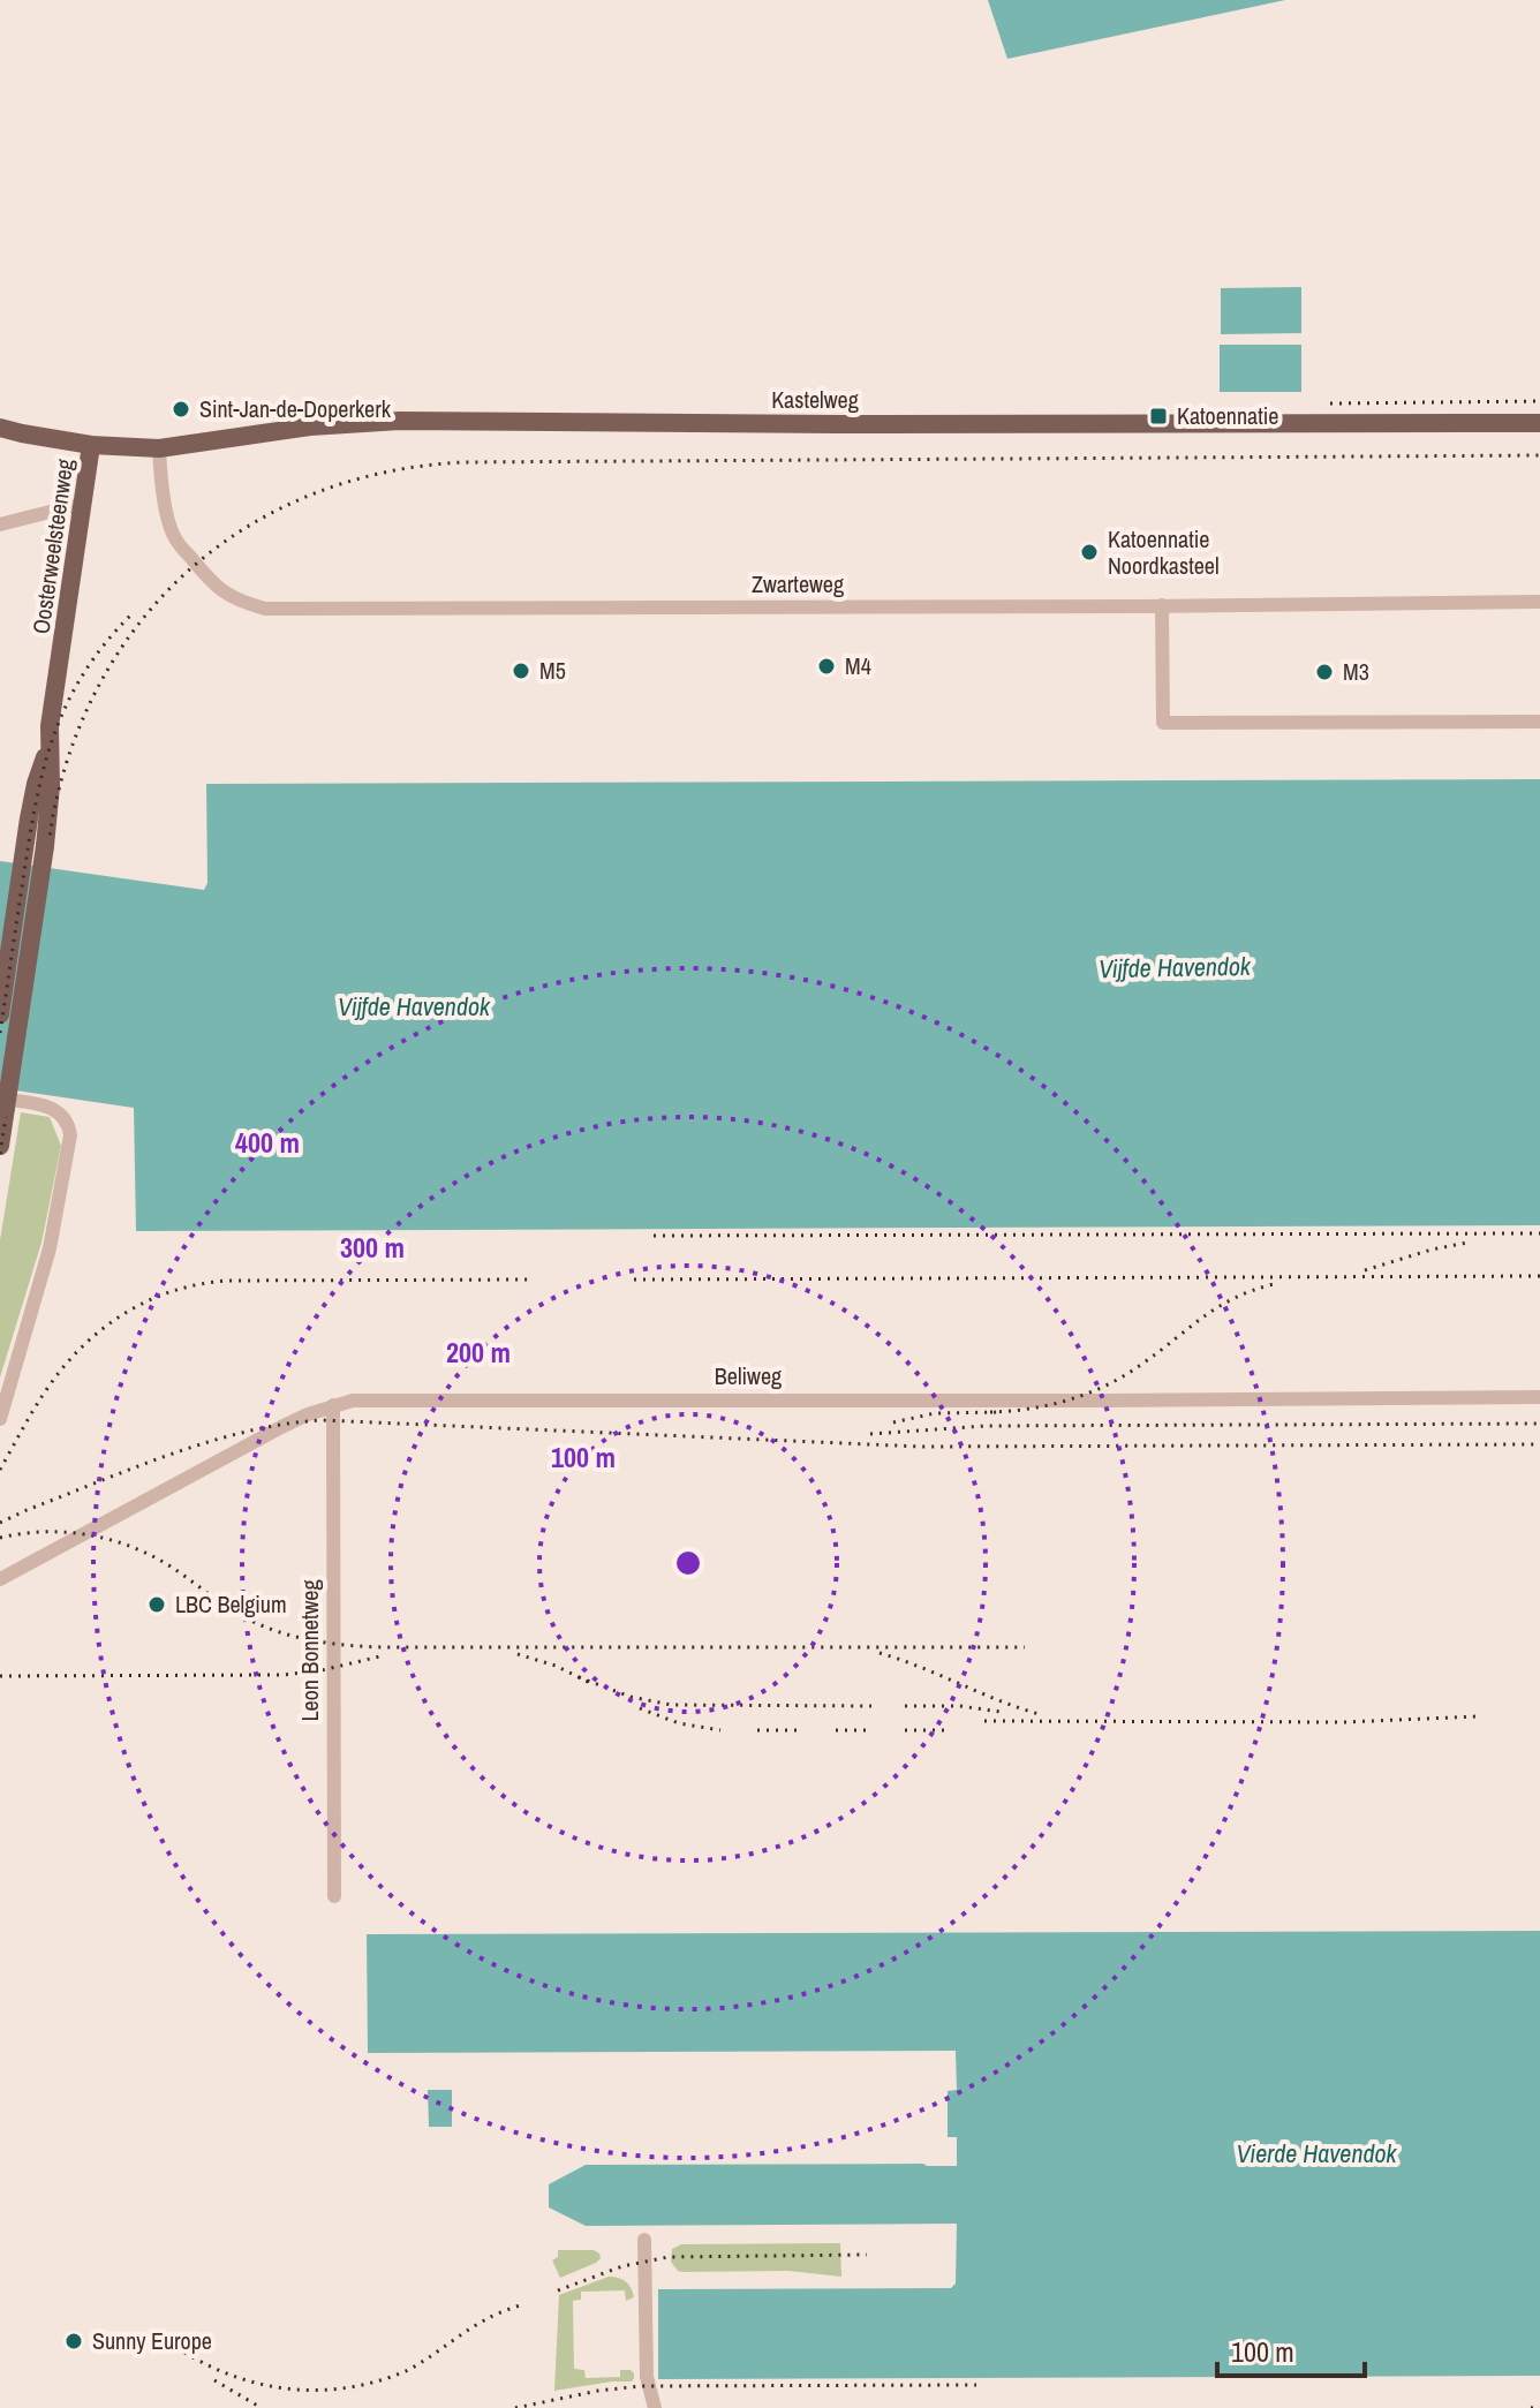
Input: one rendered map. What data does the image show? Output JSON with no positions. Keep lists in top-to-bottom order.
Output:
{
  "streets": {
    "main road": ["Kastelweg", "Oosterweelsteenweg"],
    "street": ["Zwarteweg", "Beliweg", "Leon Bonnetweg"]
  },
  "crossings": [
    ["Kastelweg", "Oosterweelsteenweg"],
    ["Kastelweg", "Zwarteweg"],
    ["Beliweg", "Leon Bonnetweg"]
  ],
  "water": ["Vijfde Havendok", "Vierde Havendok"],
  "places": {
    "other": [
      "Sint-Jan-de-Doperkerk",
      "Katoennatie Noordkasteel",
      "M4",
      "M5",
      "M3",
      "LBC Belgium",
      "Sunny Europe"
    ],
    "transit": ["Katoennatie"]
  },
  "scale_bar": "100 m",
  "rings": [
    "400 m",
    "300 m",
    "200 m",
    "100 m"
  ]
}
